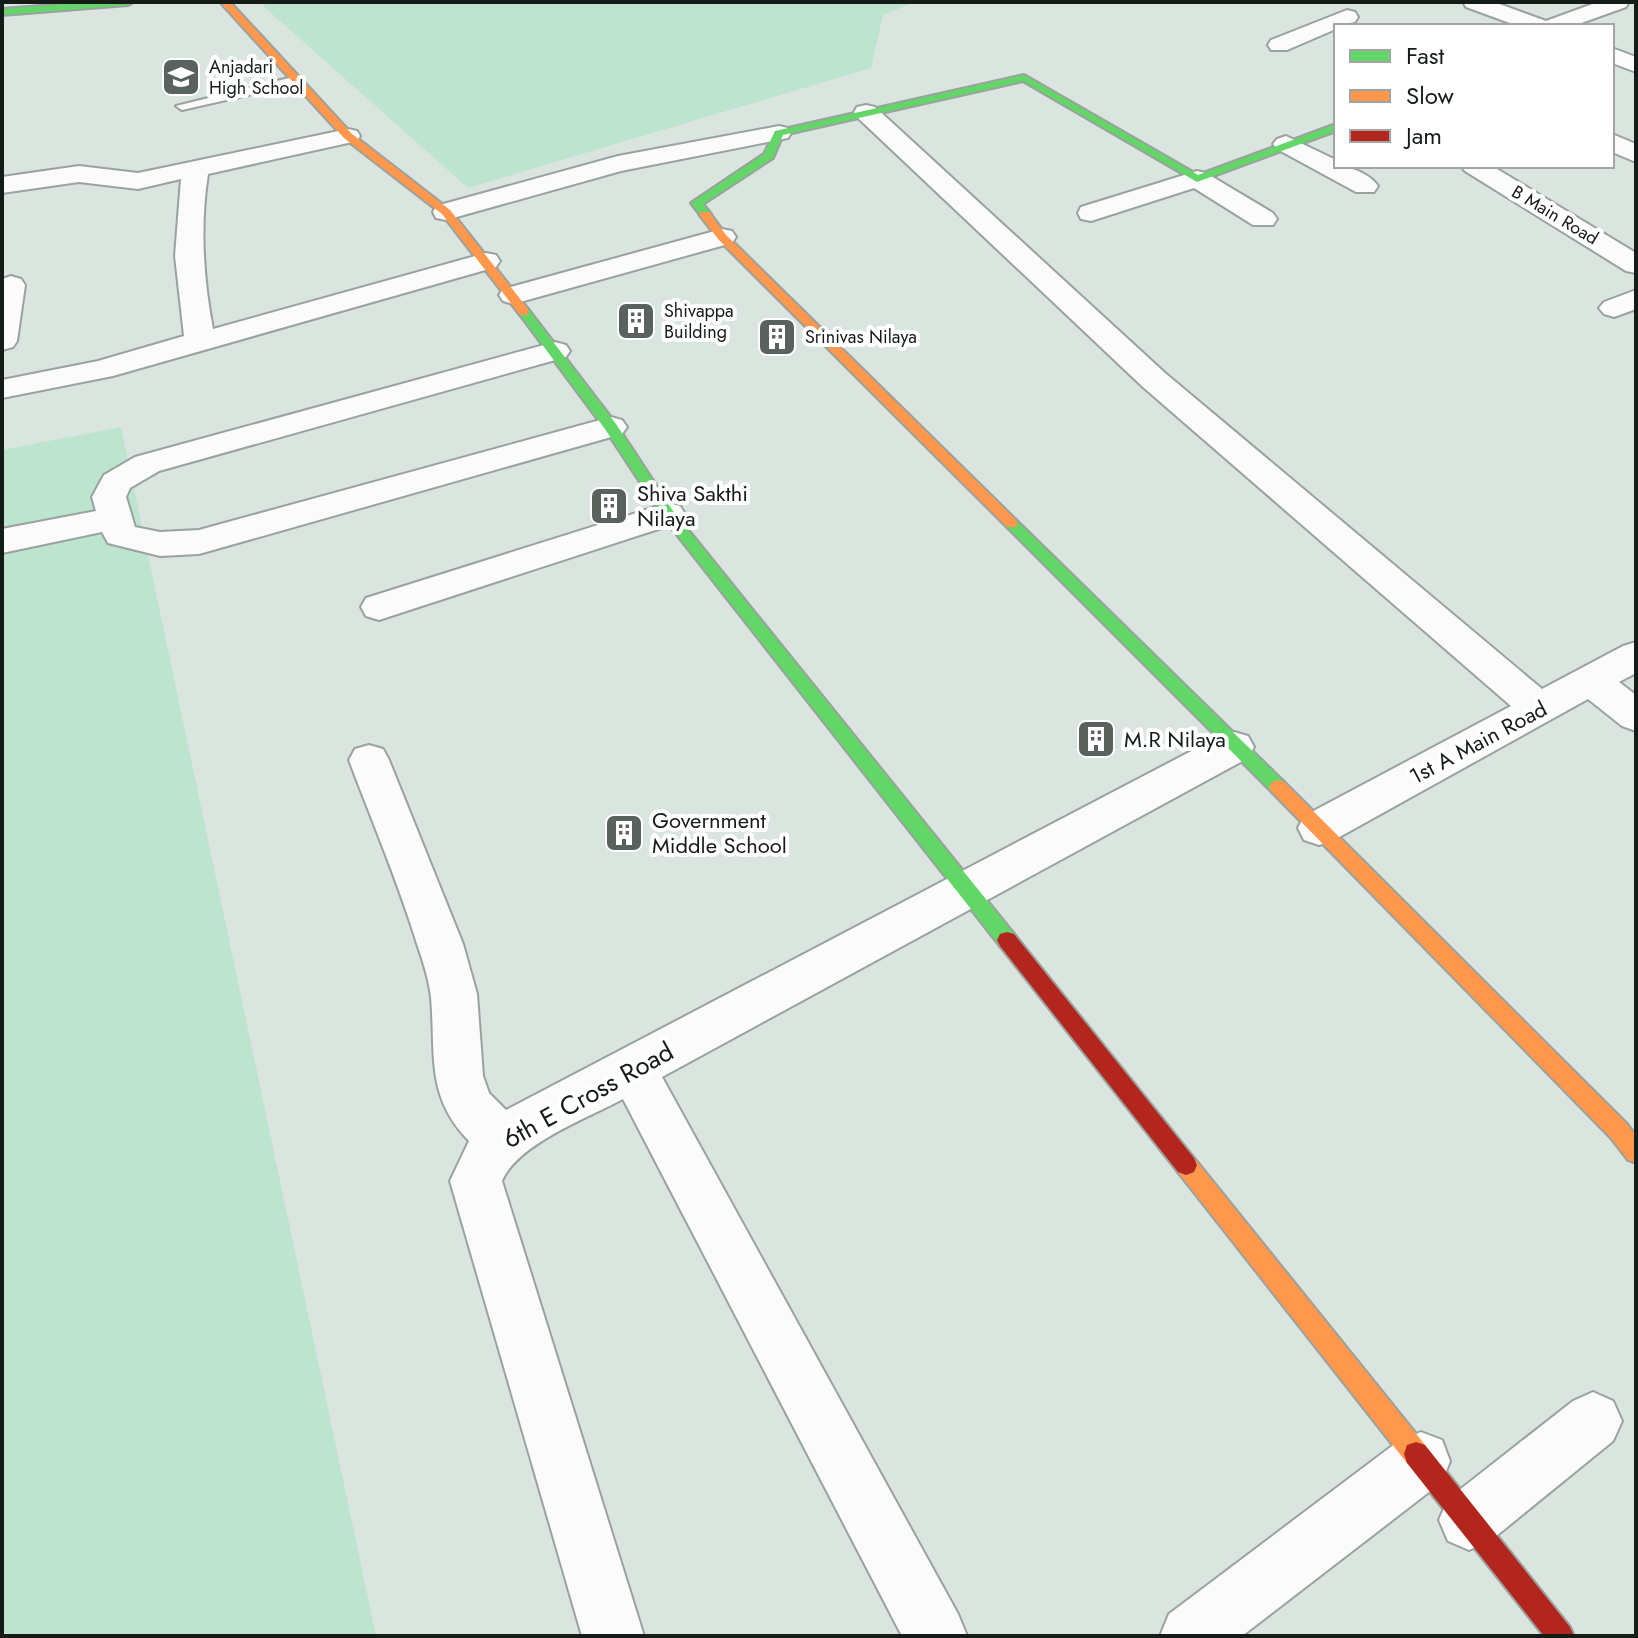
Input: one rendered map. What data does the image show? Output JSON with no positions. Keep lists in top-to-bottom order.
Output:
{
  "streets": {
    "street": ["B Main Road", "1st A Main Road", "6th E Cross Road"]
  },
  "places": {
    "school or university": ["Anjadari High School"],
    "building": [
      "Shivappa Building",
      "Srinivas Nilaya",
      "Shiva Sakthi Nilaya",
      "M.R Nilaya",
      "Government Middle School"
    ]
  },
  "legend": ["Fast", "Slow", "Jam"]
}
